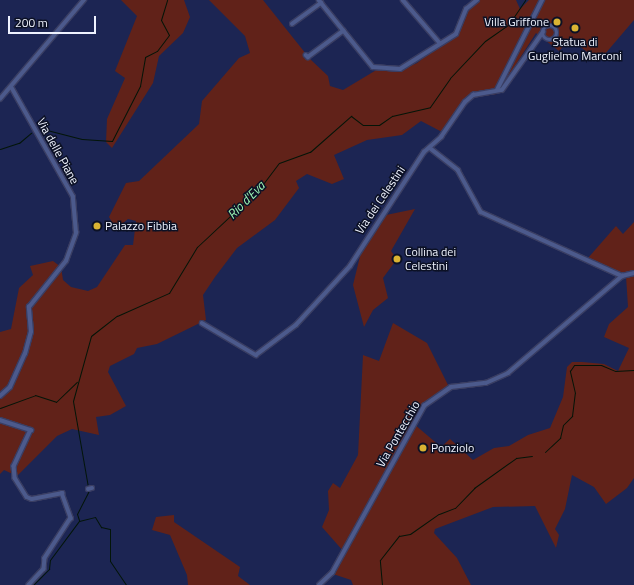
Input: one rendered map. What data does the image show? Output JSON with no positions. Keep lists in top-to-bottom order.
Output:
{
  "streets": {
    "street": ["Via delle Piane", "Via dei Celestini", "Via Pontecchio"]
  },
  "water": ["Rio d'Eva"],
  "places": [
    "Villa Griffone",
    "Statua di Guglielmo Marconi",
    "Palazzo Fibbia",
    "Collina dei Celestini",
    "Ponziolo"
  ],
  "scale_bar": "200 m"
}
